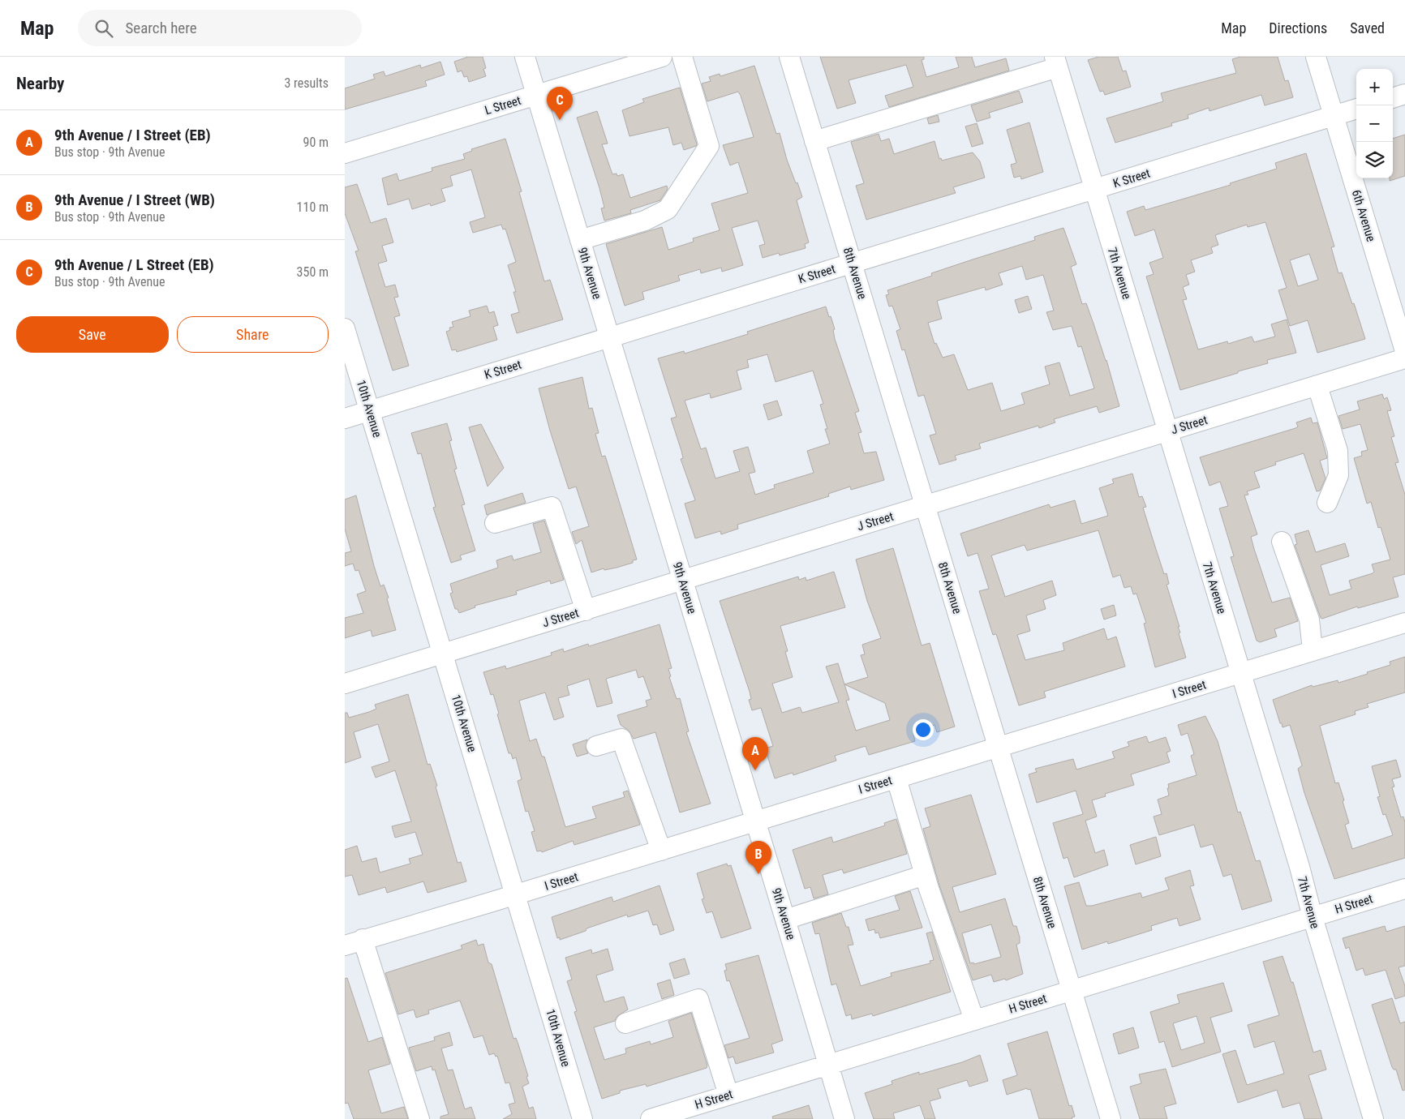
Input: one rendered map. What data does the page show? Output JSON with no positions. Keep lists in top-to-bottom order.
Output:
{
  "streets": {
    "street": [
      "L Street",
      "K Street",
      "6th Avenue",
      "9th Avenue",
      "8th Avenue",
      "7th Avenue",
      "10th Avenue",
      "J Street",
      "I Street",
      "H Street"
    ]
  },
  "crossings": [
    ["L Street", "9th Avenue"],
    ["K Street", "6th Avenue"],
    ["K Street", "9th Avenue"],
    ["K Street", "8th Avenue"],
    ["K Street", "7th Avenue"],
    ["K Street", "10th Avenue"],
    ["9th Avenue", "J Street"],
    ["9th Avenue", "I Street"],
    ["9th Avenue", "H Street"],
    ["8th Avenue", "J Street"],
    ["8th Avenue", "I Street"],
    ["8th Avenue", "H Street"],
    ["7th Avenue", "J Street"],
    ["7th Avenue", "I Street"],
    ["7th Avenue", "H Street"],
    ["10th Avenue", "J Street"],
    ["10th Avenue", "I Street"]
  ],
  "page": {
    "header": "Map",
    "search": "Search here",
    "nav": ["Map", "Directions", "Saved"],
    "heading": ["Nearby", "3 results"],
    "map_buttons": ["+", "−"],
    "pins": ["C", "A", "B"],
    "list": [
      {
        "mark": "A",
        "name": "9th Avenue / I Street (EB)",
        "note": "Bus stop · 9th Avenue",
        "value": "90 m"
      },
      {
        "mark": "B",
        "name": "9th Avenue / I Street (WB)",
        "note": "Bus stop · 9th Avenue",
        "value": "110 m"
      },
      {
        "mark": "C",
        "name": "9th Avenue / L Street (EB)",
        "note": "Bus stop · 9th Avenue",
        "value": "350 m"
      }
    ],
    "buttons": ["Save", "Share"]
  }
}
